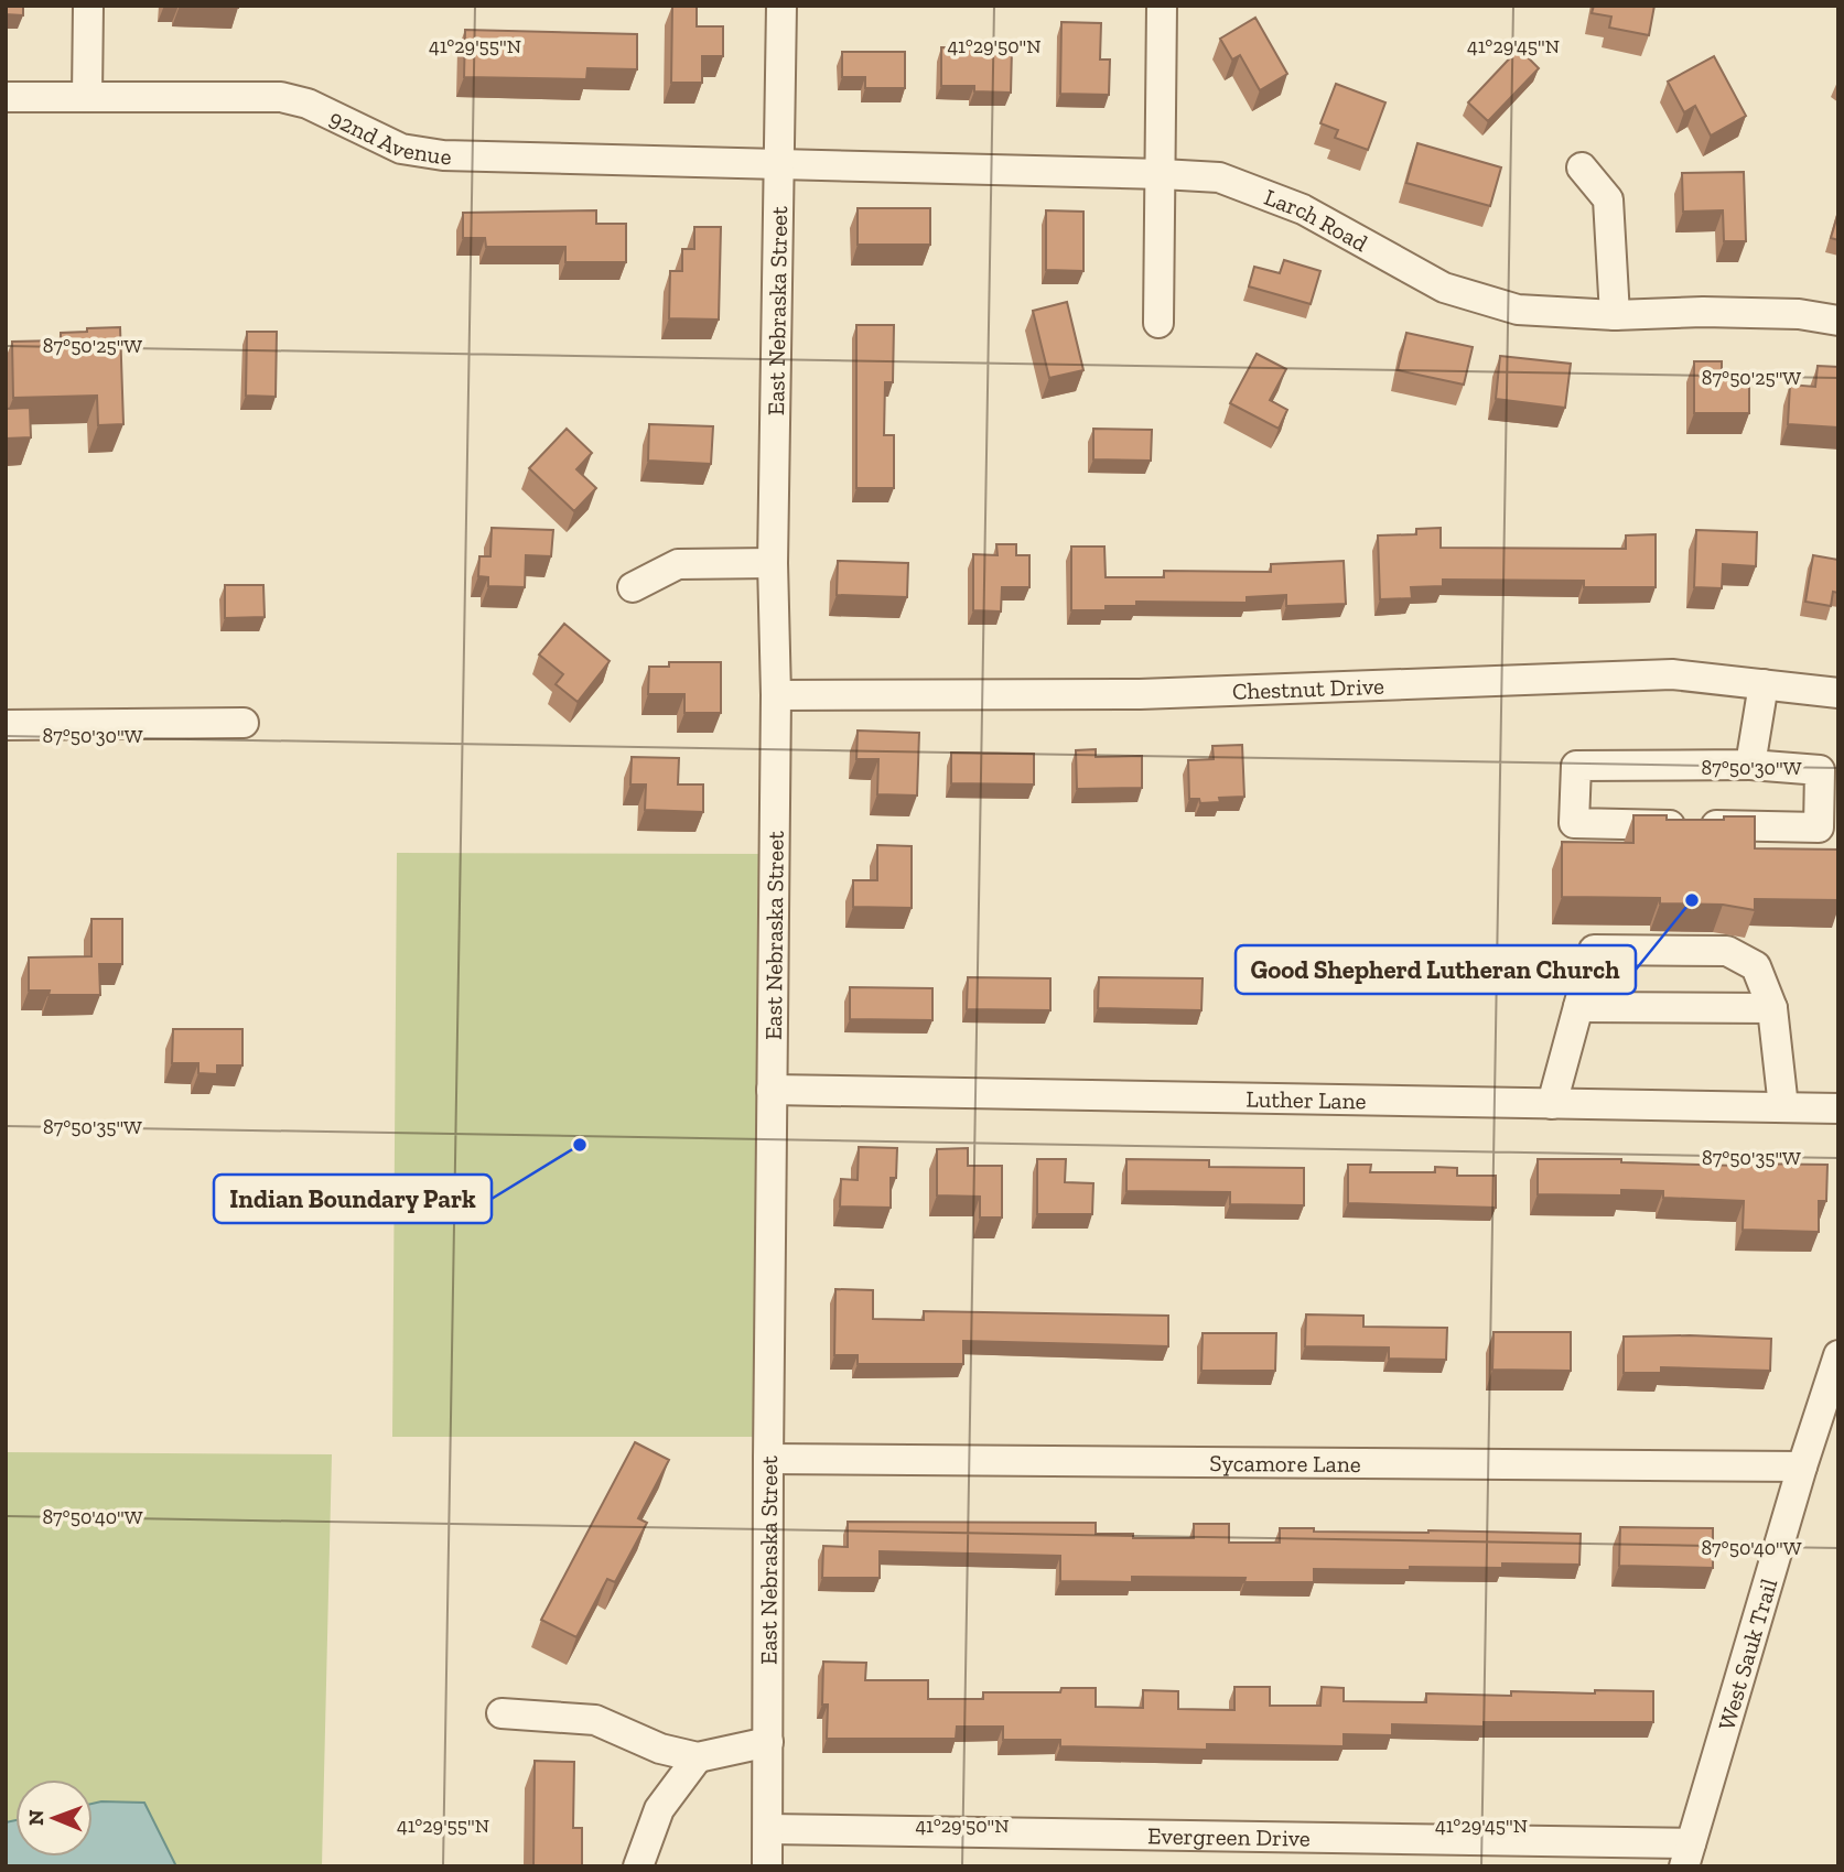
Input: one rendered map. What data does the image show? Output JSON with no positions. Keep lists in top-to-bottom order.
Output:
{
  "streets": {
    "street": [
      "92nd Avenue",
      "Larch Road",
      "East Nebraska Street",
      "Chestnut Drive",
      "Luther Lane",
      "Sycamore Lane",
      "West Sauk Trail",
      "Evergreen Drive"
    ]
  },
  "crossings": [
    ["92nd Avenue", "Larch Road"],
    ["92nd Avenue", "East Nebraska Street"],
    ["Larch Road", "East Nebraska Street"],
    ["East Nebraska Street", "Chestnut Drive"],
    ["East Nebraska Street", "Luther Lane"],
    ["East Nebraska Street", "Sycamore Lane"],
    ["East Nebraska Street", "Evergreen Drive"],
    ["Sycamore Lane", "West Sauk Trail"],
    ["West Sauk Trail", "Evergreen Drive"]
  ],
  "places": ["Good Shepherd Lutheran Church", "Indian Boundary Park"],
  "north": "left",
  "coordinates": [
    "41°29'55\"N",
    "41°29'50\"N",
    "41°29'45\"N",
    "87°50'25\"W",
    "87°50'30\"W",
    "87°50'35\"W",
    "87°50'40\"W"
  ]
}
